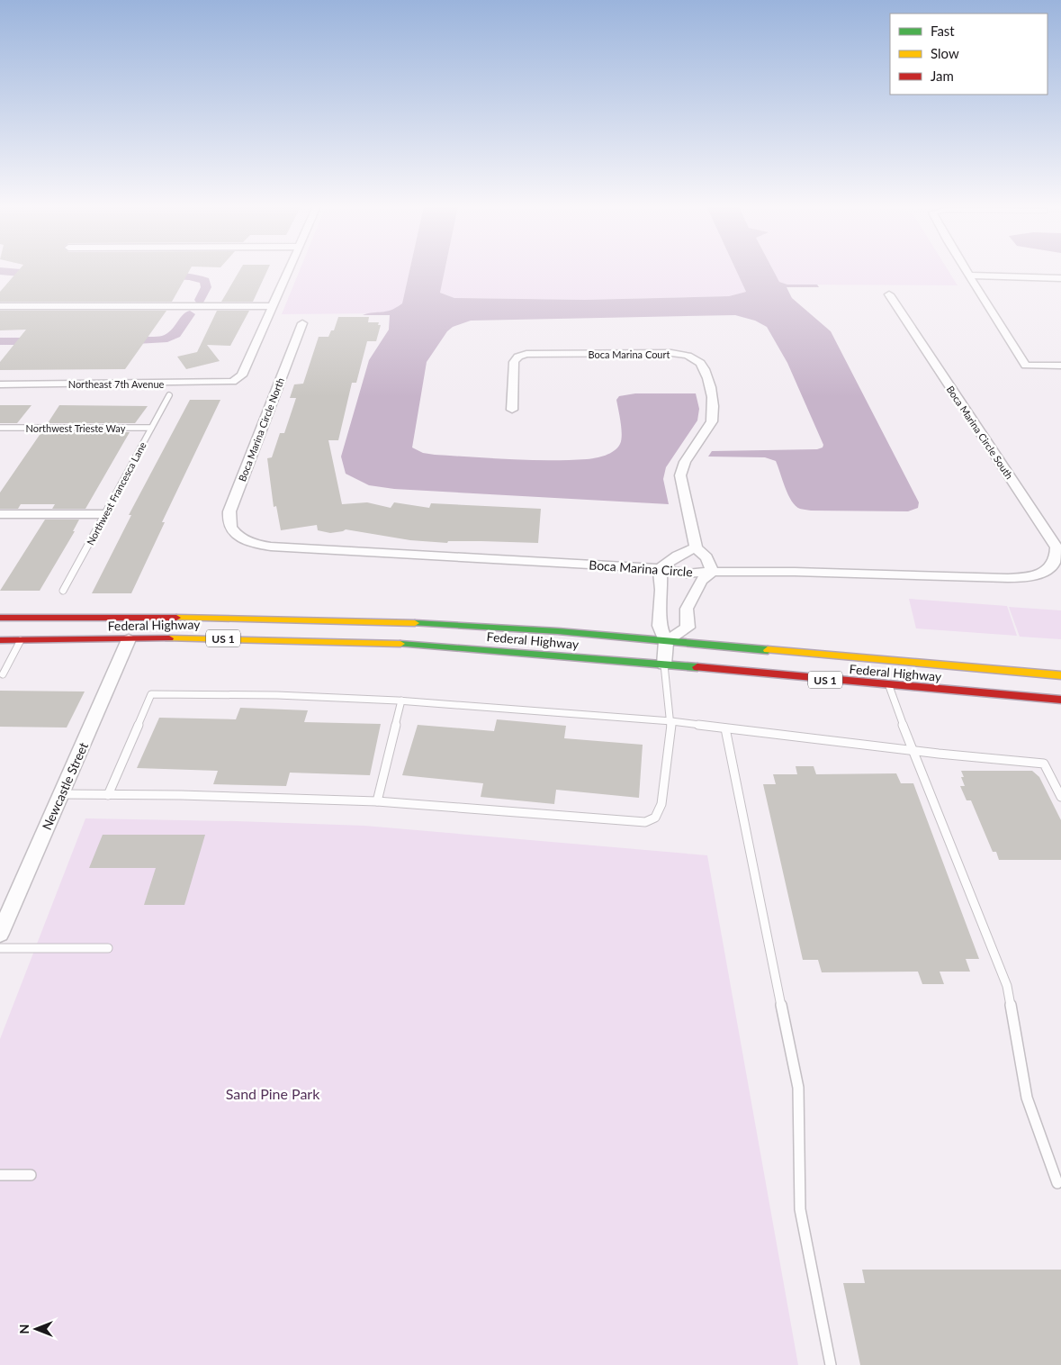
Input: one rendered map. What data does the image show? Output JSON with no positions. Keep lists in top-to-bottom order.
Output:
{
  "streets": {
    "main road": ["Federal Highway", "US 1"],
    "street": [
      "Boca Marina Court",
      "Northeast 7th Avenue",
      "Boca Marina Circle North",
      "Boca Marina Circle South",
      "Boca Marina Circle",
      "Newcastle Street"
    ],
    "lane": ["Northwest Trieste Way", "Northwest Francesca Lane"]
  },
  "crossings": [
    ["Boca Marina Court", "Boca Marina Circle"],
    ["Northwest Trieste Way", "Northwest Francesca Lane"],
    ["Boca Marina Circle North", "Boca Marina Circle"],
    ["Boca Marina Circle South", "Boca Marina Circle"],
    ["Federal Highway", "Newcastle Street"]
  ],
  "parks": ["Sand Pine Park"],
  "legend": ["Fast", "Slow", "Jam"],
  "north": "left"
}
